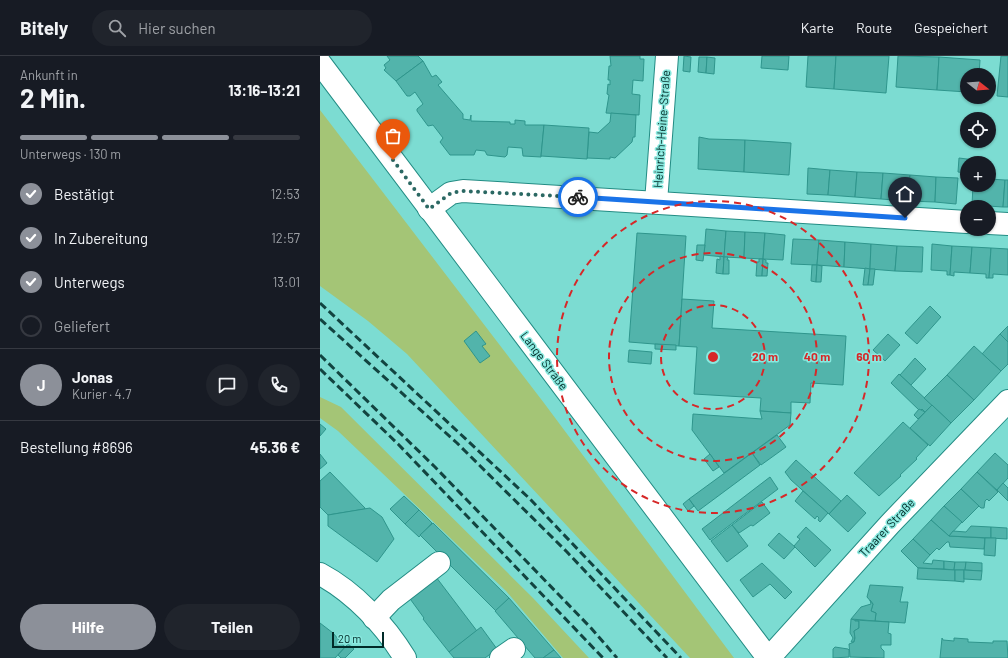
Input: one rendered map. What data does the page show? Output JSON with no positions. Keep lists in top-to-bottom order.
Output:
{
  "streets": {
    "street": ["Heinrich-Heine-Straße", "Lange Straße", "Traarer Straße"]
  },
  "crossings": [
    ["Lange Straße", "Traarer Straße"]
  ],
  "scale_bar": "20 m",
  "north": "right",
  "page": {
    "header": "Bitely",
    "search": "Hier suchen",
    "nav": ["Karte", "Route", "Gespeichert"],
    "heading": ["2 Min.", "Ankunft in", "13:16–13:21"],
    "panel": [
      "Jonas",
      "Kurier · 4.7",
      "Bestellung #8696",
      "45.36 €"
    ],
    "map_buttons": ["+", "−"],
    "bar": "Unterwegs · 130 m",
    "list": [
      ["Bestätigt", "12:53"],
      ["In Zubereitung", "12:57"],
      ["Unterwegs", "13:01"],
      "Geliefert"
    ],
    "round": "J",
    "buttons": ["Hilfe", "Teilen"],
    "scale": "20 m"
  },
  "rings": ["20 m", "40 m", "60 m"]
}
